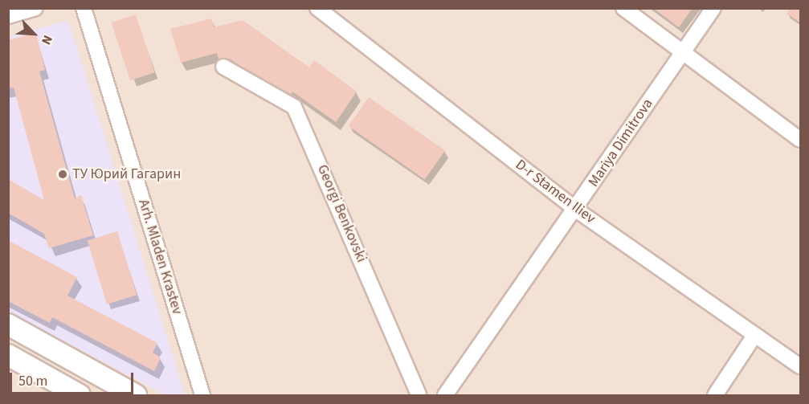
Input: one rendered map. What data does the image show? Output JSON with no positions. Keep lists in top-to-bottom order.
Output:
{
  "streets": {
    "street": [
      "Mariya Dimitrova",
      "D-r Stamen Iliev",
      "Georgi Benkovski",
      "Arh. Mladen Krastev"
    ]
  },
  "crossings": [
    ["Mariya Dimitrova", "D-r Stamen Iliev"]
  ],
  "places": ["ТУ Юрий Гагарин"],
  "scale_bar": "50 m",
  "north": "bottom right"
}
